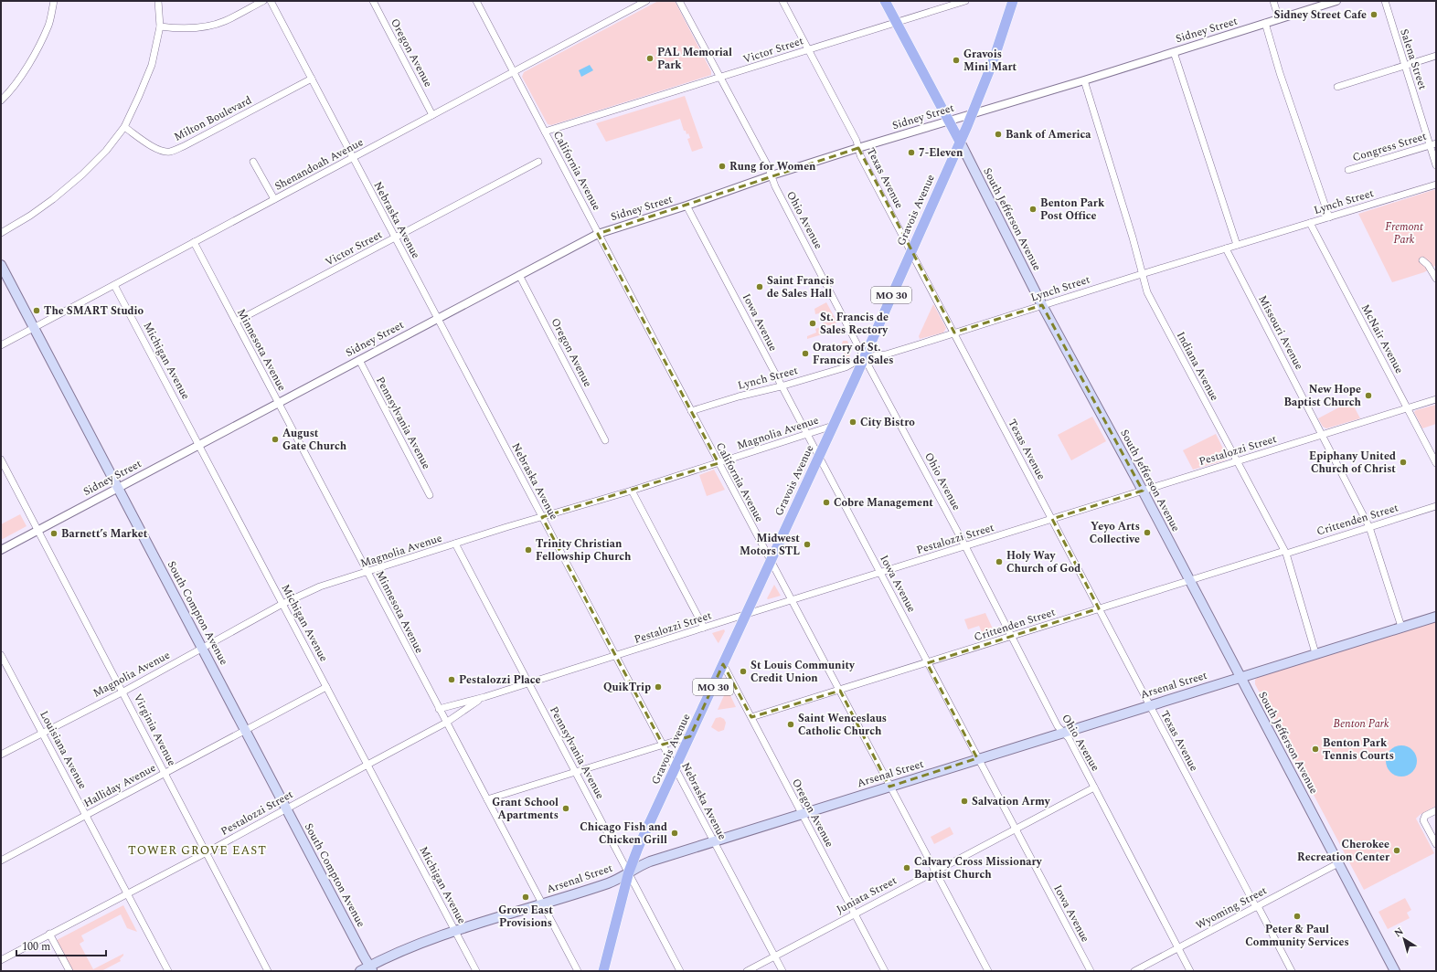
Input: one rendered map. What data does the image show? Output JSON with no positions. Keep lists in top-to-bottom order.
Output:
{
  "streets": {
    "main road": [
      "Gravois Avenue",
      "South Jefferson Avenue",
      "MO 30",
      "South Compton Avenue",
      "Arsenal Street"
    ],
    "street": [
      "Sidney Street",
      "Victor Street",
      "Oregon Avenue",
      "Salena Street",
      "Milton Boulevard",
      "Congress Street",
      "Shenandoah Avenue",
      "California Avenue",
      "Texas Avenue",
      "Lynch Street",
      "Nebraska Avenue",
      "Ohio Avenue",
      "Iowa Avenue",
      "Missouri Avenue",
      "McNair Avenue",
      "Minnesota Avenue",
      "Michigan Avenue",
      "Indiana Avenue",
      "Pennsylvania Avenue",
      "Magnolia Avenue",
      "Pestalozzi Street",
      "Crittenden Street",
      "Virginia Avenue",
      "Louisiana Avenue",
      "Halliday Avenue",
      "Juniata Street",
      "Wyoming Street"
    ]
  },
  "crossings": [
    ["Sidney Street", "Oregon Avenue"],
    ["Sidney Street", "California Avenue"],
    ["Sidney Street", "Texas Avenue"],
    ["Sidney Street", "Gravois Avenue"],
    ["Sidney Street", "South Jefferson Avenue"],
    ["Sidney Street", "Nebraska Avenue"],
    ["Sidney Street", "Ohio Avenue"],
    ["Sidney Street", "Iowa Avenue"],
    ["Sidney Street", "Minnesota Avenue"],
    ["Sidney Street", "Michigan Avenue"],
    ["Sidney Street", "Indiana Avenue"],
    ["Sidney Street", "Pennsylvania Avenue"],
    ["Sidney Street", "South Compton Avenue"],
    ["Sidney Street", "Virginia Avenue"],
    ["Victor Street", "California Avenue"],
    ["Victor Street", "Texas Avenue"],
    ["Victor Street", "South Jefferson Avenue"],
    ["Victor Street", "Nebraska Avenue"],
    ["Victor Street", "Ohio Avenue"],
    ["Victor Street", "Minnesota Avenue"],
    ["Oregon Avenue", "Shenandoah Avenue"],
    ["Oregon Avenue", "Gravois Avenue"],
    ["Oregon Avenue", "Crittenden Street"],
    ["Oregon Avenue", "Arsenal Street"],
    ["Oregon Avenue", "Juniata Street"],
    ["Salena Street", "Congress Street"],
    ["Milton Boulevard", "Nebraska Avenue"],
    ["Shenandoah Avenue", "California Avenue"],
    ["Shenandoah Avenue", "Nebraska Avenue"],
    ["Shenandoah Avenue", "Minnesota Avenue"],
    ["Shenandoah Avenue", "Michigan Avenue"],
    ["Shenandoah Avenue", "South Compton Avenue"],
    ["California Avenue", "Lynch Street"],
    ["California Avenue", "Gravois Avenue"],
    ["California Avenue", "Magnolia Avenue"],
    ["California Avenue", "Pestalozzi Street"],
    ["California Avenue", "Crittenden Street"],
    ["California Avenue", "Arsenal Street"],
    ["California Avenue", "Juniata Street"],
    ["Texas Avenue", "Lynch Street"],
    ["Texas Avenue", "Gravois Avenue"],
    ["Texas Avenue", "Pestalozzi Street"],
    ["Texas Avenue", "Crittenden Street"],
    ["Texas Avenue", "Arsenal Street"],
    ["Texas Avenue", "Wyoming Street"],
    ["Lynch Street", "Gravois Avenue"],
    ["Lynch Street", "South Jefferson Avenue"],
    ["Lynch Street", "Ohio Avenue"],
    ["Lynch Street", "Iowa Avenue"],
    ["Lynch Street", "Missouri Avenue"],
    ["Lynch Street", "McNair Avenue"],
    ["Lynch Street", "Indiana Avenue"],
    ["Gravois Avenue", "South Jefferson Avenue"],
    ["Gravois Avenue", "Nebraska Avenue"],
    ["Gravois Avenue", "Ohio Avenue"],
    ["Gravois Avenue", "Iowa Avenue"],
    ["Gravois Avenue", "Pennsylvania Avenue"],
    ["Gravois Avenue", "Magnolia Avenue"],
    ["Gravois Avenue", "Pestalozzi Street"],
    ["Gravois Avenue", "Arsenal Street"],
    ["South Jefferson Avenue", "Pestalozzi Street"],
    ["South Jefferson Avenue", "Crittenden Street"],
    ["South Jefferson Avenue", "Arsenal Street"],
    ["South Jefferson Avenue", "Wyoming Street"],
    ["Nebraska Avenue", "Magnolia Avenue"],
    ["Nebraska Avenue", "Pestalozzi Street"],
    ["Nebraska Avenue", "Arsenal Street"],
    ["Nebraska Avenue", "Juniata Street"],
    ["Ohio Avenue", "Pestalozzi Street"],
    ["Ohio Avenue", "Crittenden Street"],
    ["Ohio Avenue", "Arsenal Street"],
    ["Ohio Avenue", "Juniata Street"],
    ["Ohio Avenue", "Wyoming Street"],
    ["Iowa Avenue", "Magnolia Avenue"],
    ["Iowa Avenue", "Pestalozzi Street"],
    ["Iowa Avenue", "Crittenden Street"],
    ["Iowa Avenue", "Arsenal Street"],
    ["Iowa Avenue", "Juniata Street"],
    ["Missouri Avenue", "Pestalozzi Street"],
    ["Missouri Avenue", "Crittenden Street"],
    ["Missouri Avenue", "Arsenal Street"],
    ["McNair Avenue", "Pestalozzi Street"],
    ["Minnesota Avenue", "Magnolia Avenue"],
    ["Minnesota Avenue", "Pestalozzi Street"],
    ["Minnesota Avenue", "Arsenal Street"],
    ["Michigan Avenue", "Magnolia Avenue"],
    ["Michigan Avenue", "Pestalozzi Street"],
    ["Michigan Avenue", "Arsenal Street"],
    ["Michigan Avenue", "Halliday Avenue"],
    ["Indiana Avenue", "Pestalozzi Street"],
    ["Indiana Avenue", "Crittenden Street"],
    ["Indiana Avenue", "Arsenal Street"],
    ["Pennsylvania Avenue", "Magnolia Avenue"],
    ["Pennsylvania Avenue", "Pestalozzi Street"],
    ["Pennsylvania Avenue", "Arsenal Street"],
    ["Magnolia Avenue", "South Compton Avenue"],
    ["Magnolia Avenue", "Virginia Avenue"],
    ["Magnolia Avenue", "Louisiana Avenue"],
    ["Pestalozzi Street", "South Compton Avenue"],
    ["Pestalozzi Street", "Virginia Avenue"],
    ["Pestalozzi Street", "Louisiana Avenue"],
    ["South Compton Avenue", "Arsenal Street"],
    ["South Compton Avenue", "Halliday Avenue"],
    ["Virginia Avenue", "Halliday Avenue"],
    ["Louisiana Avenue", "Halliday Avenue"]
  ],
  "districts": ["TOWER GROVE EAST"],
  "parks": ["Fremont Park", "Benton Park"],
  "places": [
    "Sidney Street Cafe",
    "PAL Memorial Park",
    "Gravois Mini Mart",
    "Bank of America",
    "7-Eleven",
    "Rung for Women",
    "Benton Park Post Office",
    "Saint Francis de Sales Hall",
    "The SMART Studio",
    "St. Francis de Sales Rectory",
    "Oratory of St. Francis de Sales",
    "New Hope Baptist Church",
    "City Bistro",
    "August Gate Church",
    "Epiphany United Church of Christ",
    "Cobre Management",
    "Yeyo Arts Collective",
    "Barnett’s Market",
    "Midwest Motors STL",
    "Trinity Christian Fellowship Church",
    "Holy Way Church of God",
    "St Louis Community Credit Union",
    "Pestalozzi Place",
    "QuikTrip",
    "Saint Wenceslaus Catholic Church",
    "Benton Park Tennis Courts",
    "Salvation Army",
    "Grant School Apartments",
    "Chicago Fish and Chicken Grill",
    "Cherokee Recreation Center",
    "Calvary Cross Missionary Baptist Church",
    "Grove East Provisions",
    "Peter & Paul Community Services"
  ],
  "scale_bar": "100 m",
  "north": "top left"
}
